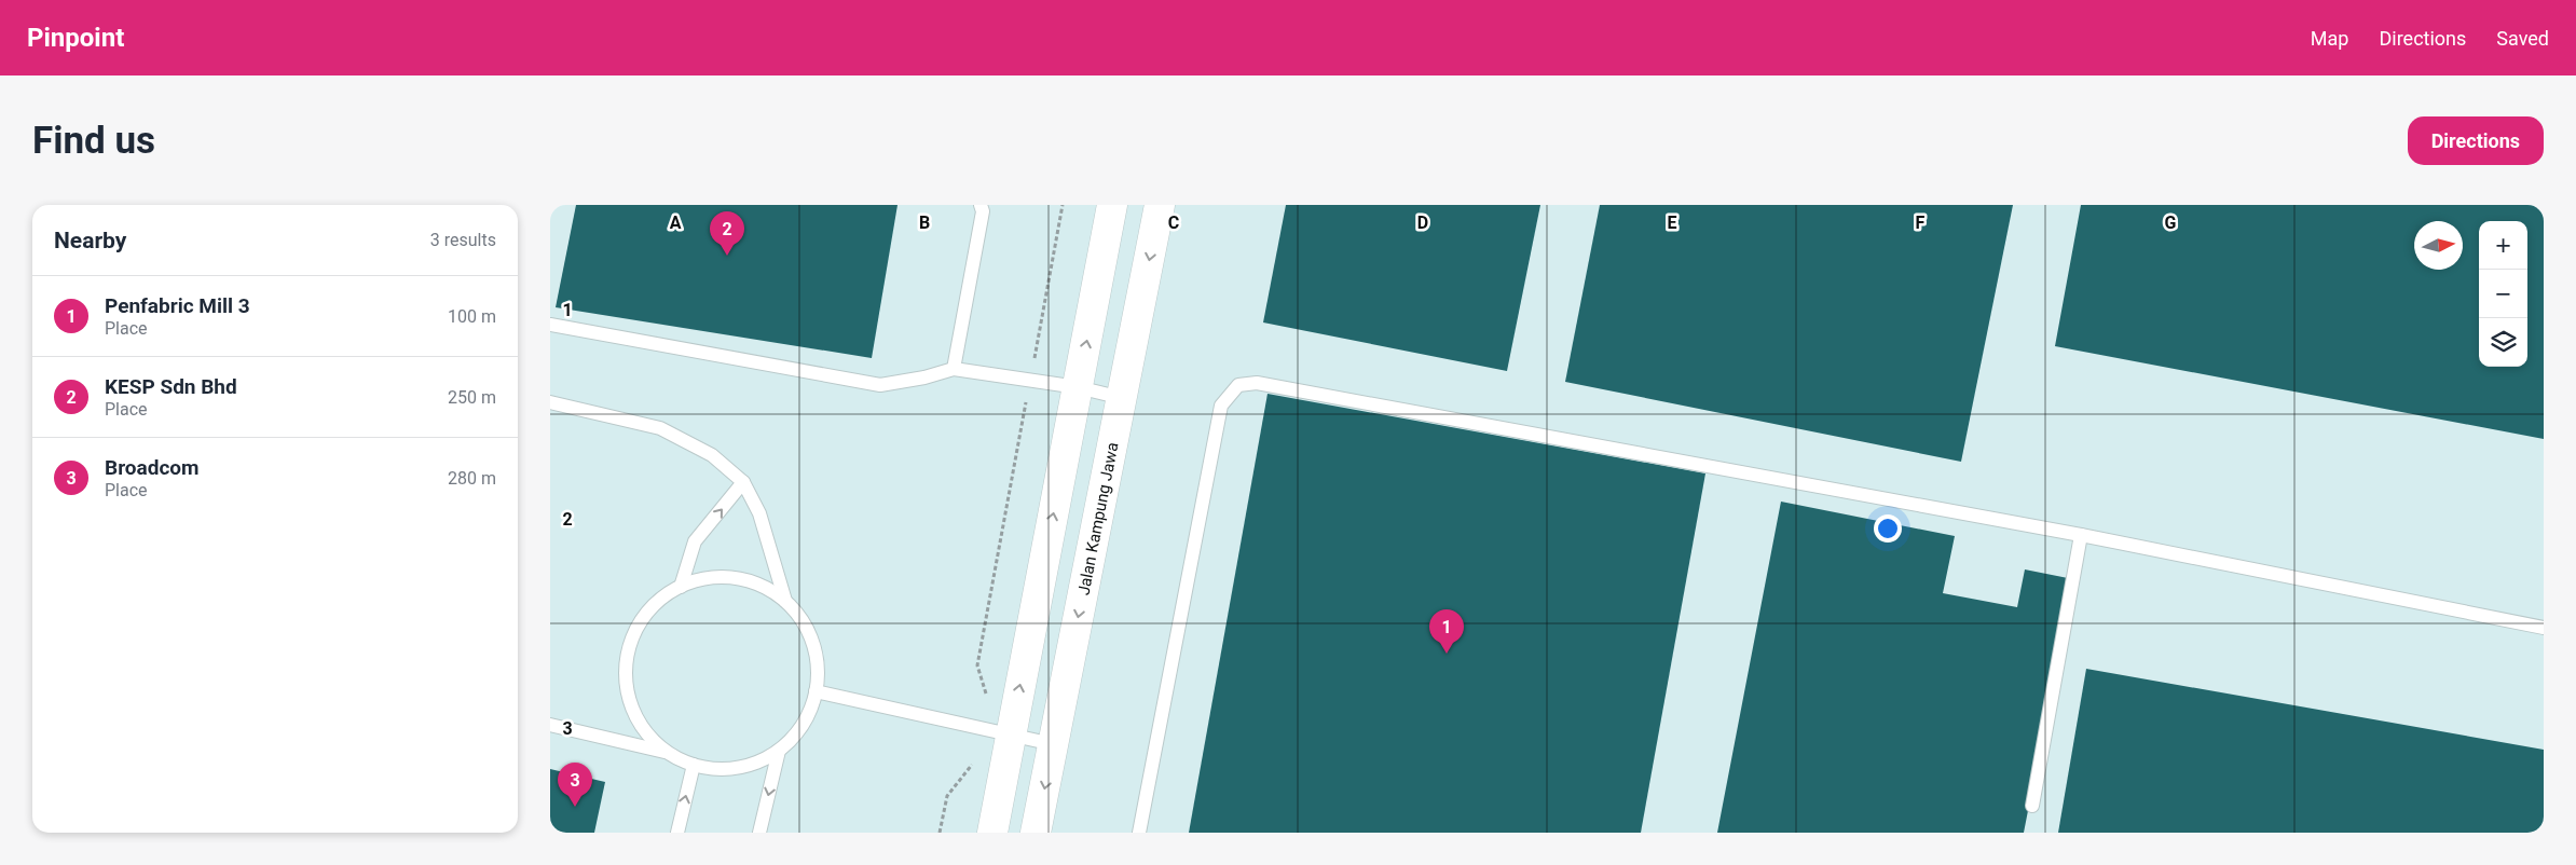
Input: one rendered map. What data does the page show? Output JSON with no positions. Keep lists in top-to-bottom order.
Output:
{
  "streets": {
    "street": ["Jalan Kampung Jawa"]
  },
  "north": "right",
  "page": {
    "header": "Pinpoint",
    "nav": ["Map", "Directions", "Saved"],
    "buttons": "Directions",
    "title": "Find us",
    "heading": ["Nearby", "3 results"],
    "pins": ["2", "1", "3"],
    "map_buttons": ["+", "−"],
    "list": [
      {
        "mark": "1",
        "name": "Penfabric Mill 3",
        "note": "Place",
        "value": "100 m"
      },
      {
        "mark": "2",
        "name": "KESP Sdn Bhd",
        "note": "Place",
        "value": "250 m"
      },
      {
        "mark": "3",
        "name": "Broadcom",
        "note": "Place",
        "value": "280 m"
      }
    ]
  },
  "grid": {
    "columns": [
      "A",
      "B",
      "C",
      "D",
      "E",
      "F",
      "G"
    ],
    "rows": ["1", "2", "3"]
  }
}
